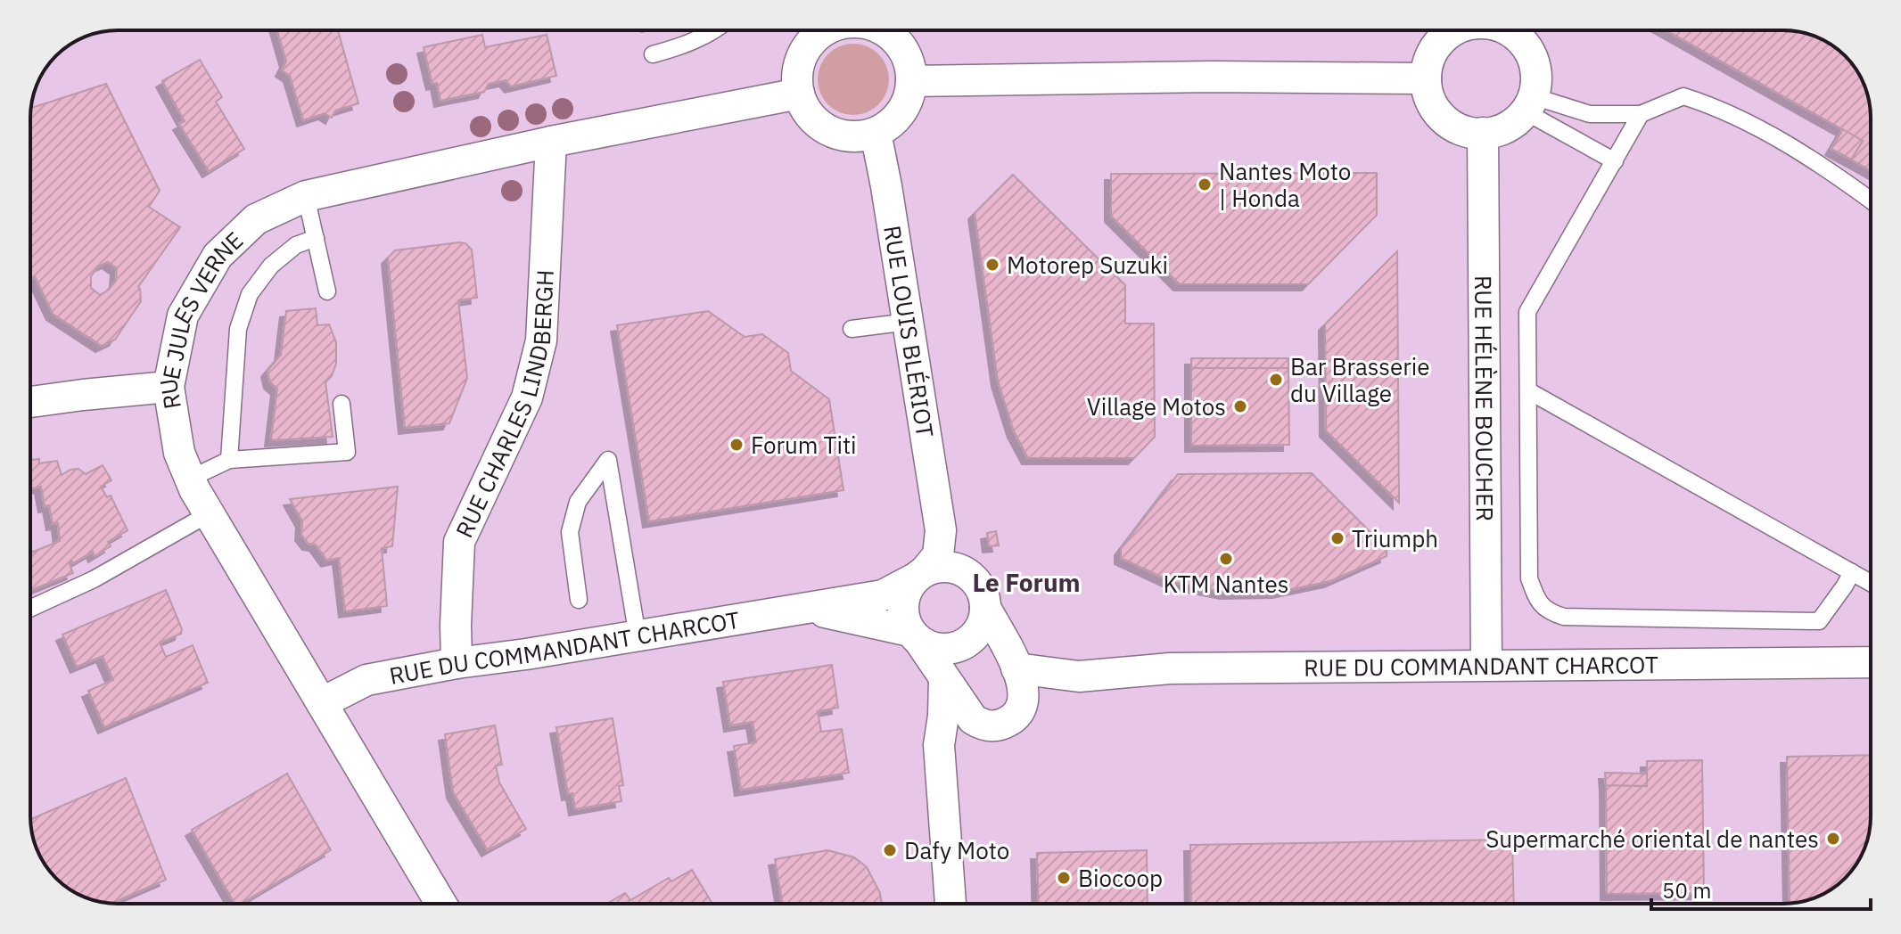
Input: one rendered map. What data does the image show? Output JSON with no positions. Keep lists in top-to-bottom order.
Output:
{
  "streets": {
    "street": [
      "RUE JULES VERNE",
      "RUE LOUIS BLÉRIOT",
      "RUE HÉLÈNE BOUCHER",
      "RUE CHARLES LINDBERGH",
      "RUE DU COMMANDANT CHARCOT"
    ]
  },
  "crossings": [
    ["RUE JULES VERNE", "RUE CHARLES LINDBERGH"],
    ["RUE JULES VERNE", "RUE DU COMMANDANT CHARCOT"],
    ["RUE LOUIS BLÉRIOT", "RUE DU COMMANDANT CHARCOT"],
    ["RUE HÉLÈNE BOUCHER", "RUE DU COMMANDANT CHARCOT"],
    ["RUE CHARLES LINDBERGH", "RUE DU COMMANDANT CHARCOT"]
  ],
  "districts": ["Le Forum"],
  "places": [
    "Nantes Moto | Honda",
    "Motorep Suzuki",
    "Bar Brasserie du Village",
    "Village Motos",
    "Forum Titi",
    "Triumph",
    "KTM Nantes",
    "Supermarché oriental de nantes",
    "Dafy Moto",
    "Biocoop"
  ],
  "scale_bar": "50 m"
}
